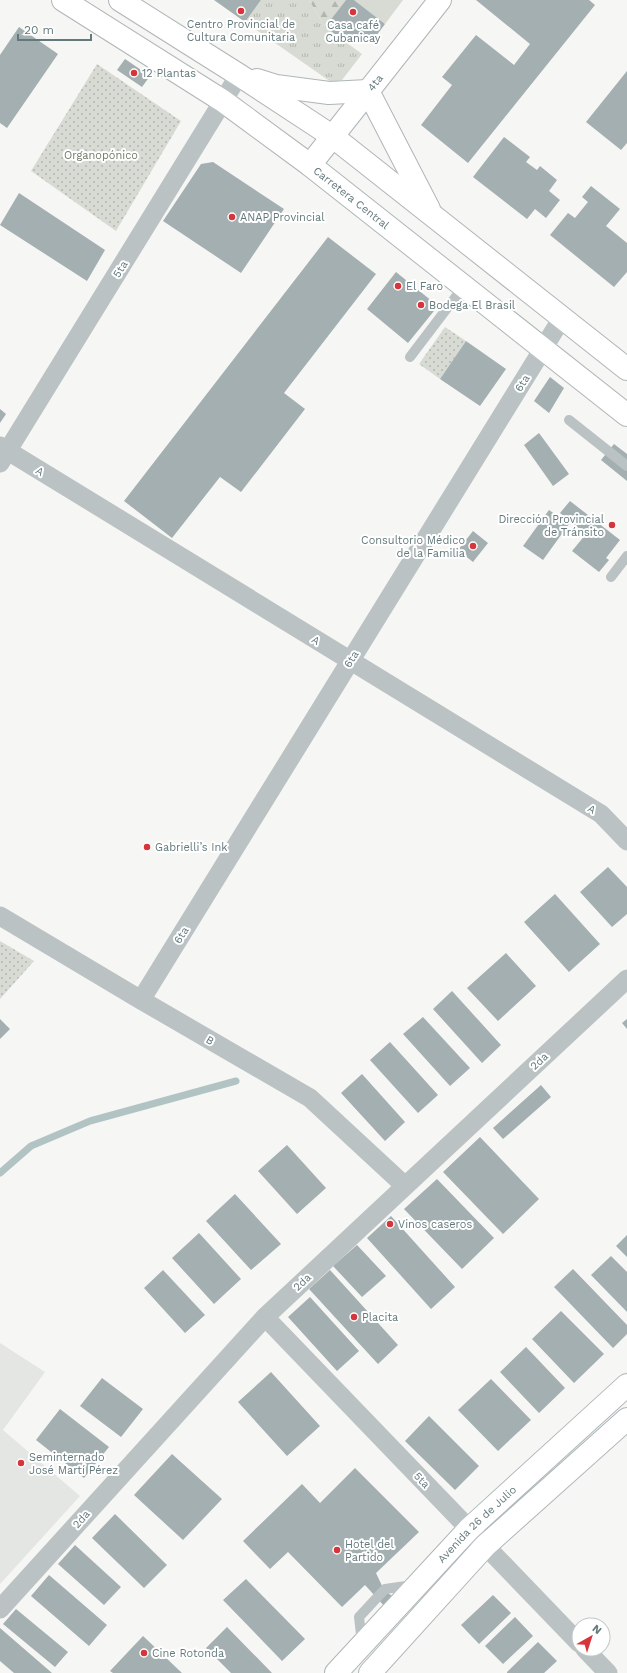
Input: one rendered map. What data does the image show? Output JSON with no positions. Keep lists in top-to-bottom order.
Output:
{
  "streets": {
    "main road": ["4ta", "Carretera Central", "Avenida 26 de Julio"],
    "street": [
      "5ta",
      "6ta",
      "A",
      "B",
      "2da"
    ]
  },
  "crossings": [
    ["4ta", "Carretera Central"],
    ["Carretera Central", "5ta"],
    ["Carretera Central", "6ta"],
    ["5ta", "A"],
    ["5ta", "2da"],
    ["5ta", "Avenida 26 de Julio"],
    ["6ta", "A"],
    ["6ta", "B"],
    ["B", "2da"]
  ],
  "parks": ["Organopónico"],
  "places": [
    "Centro Provincial de Cultura Comunitaria",
    "Casa café Cubanicay",
    "12 Plantas",
    "ANAP Provincial",
    "El Faro",
    "Bodega El Brasil",
    "Dirección Provincial de Tránsito",
    "Consultorio Médico de la Familia",
    "Gabrielli’s Ink",
    "Vinos caseros",
    "Placita",
    "Seminternado José Martí Pérez",
    "Hotel del Partido",
    "Cine Rotonda"
  ],
  "scale_bar": "20 m",
  "north": "top right"
}
